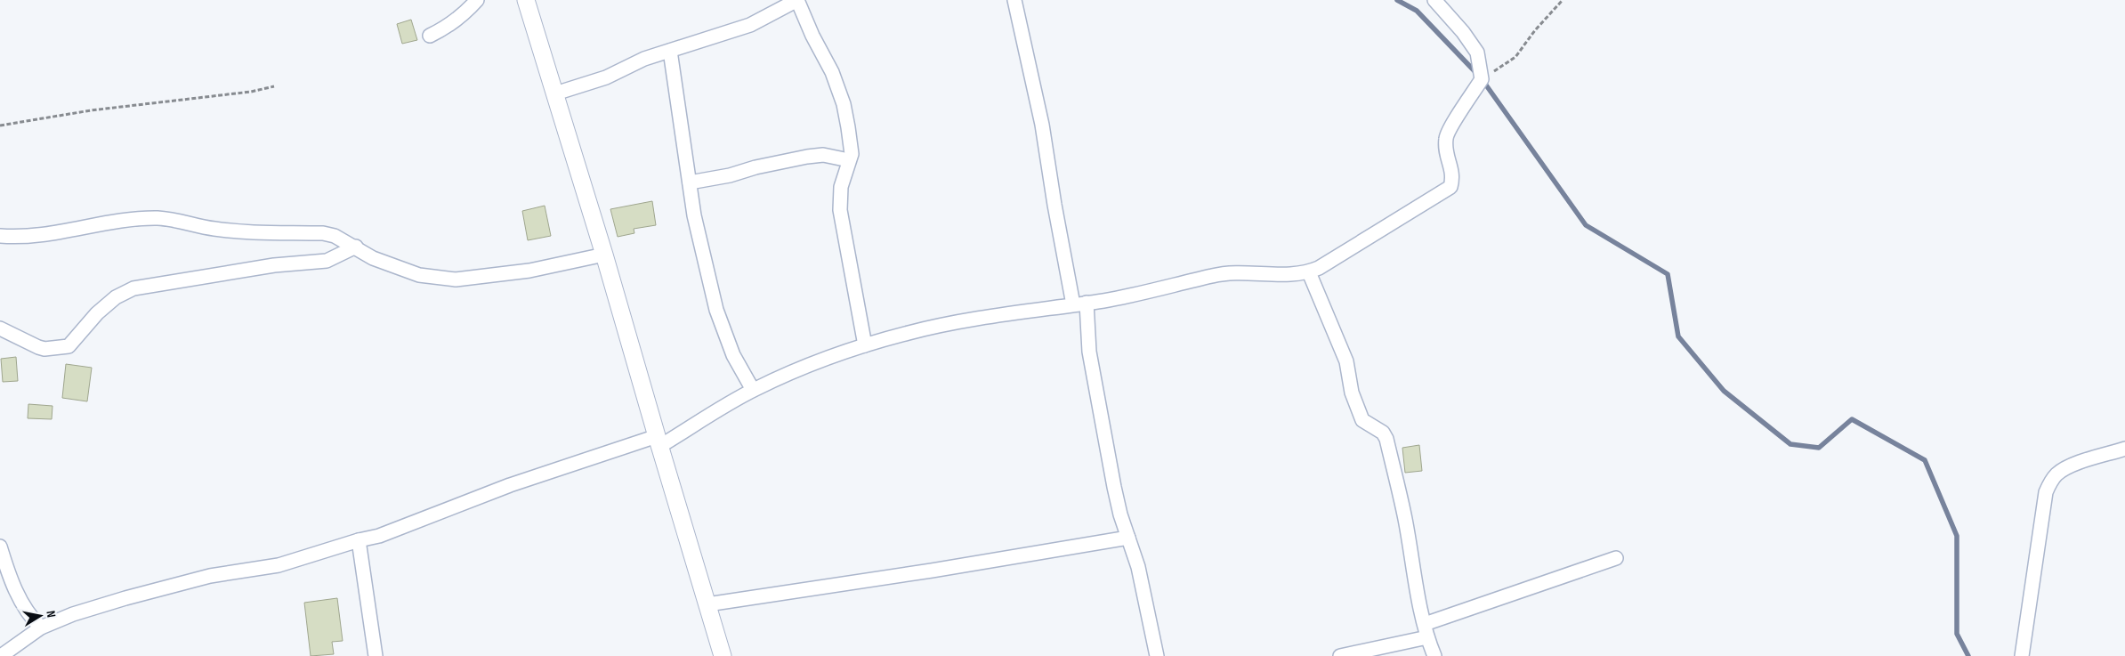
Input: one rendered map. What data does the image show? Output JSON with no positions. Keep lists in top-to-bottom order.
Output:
{
  "north": "right"
}
